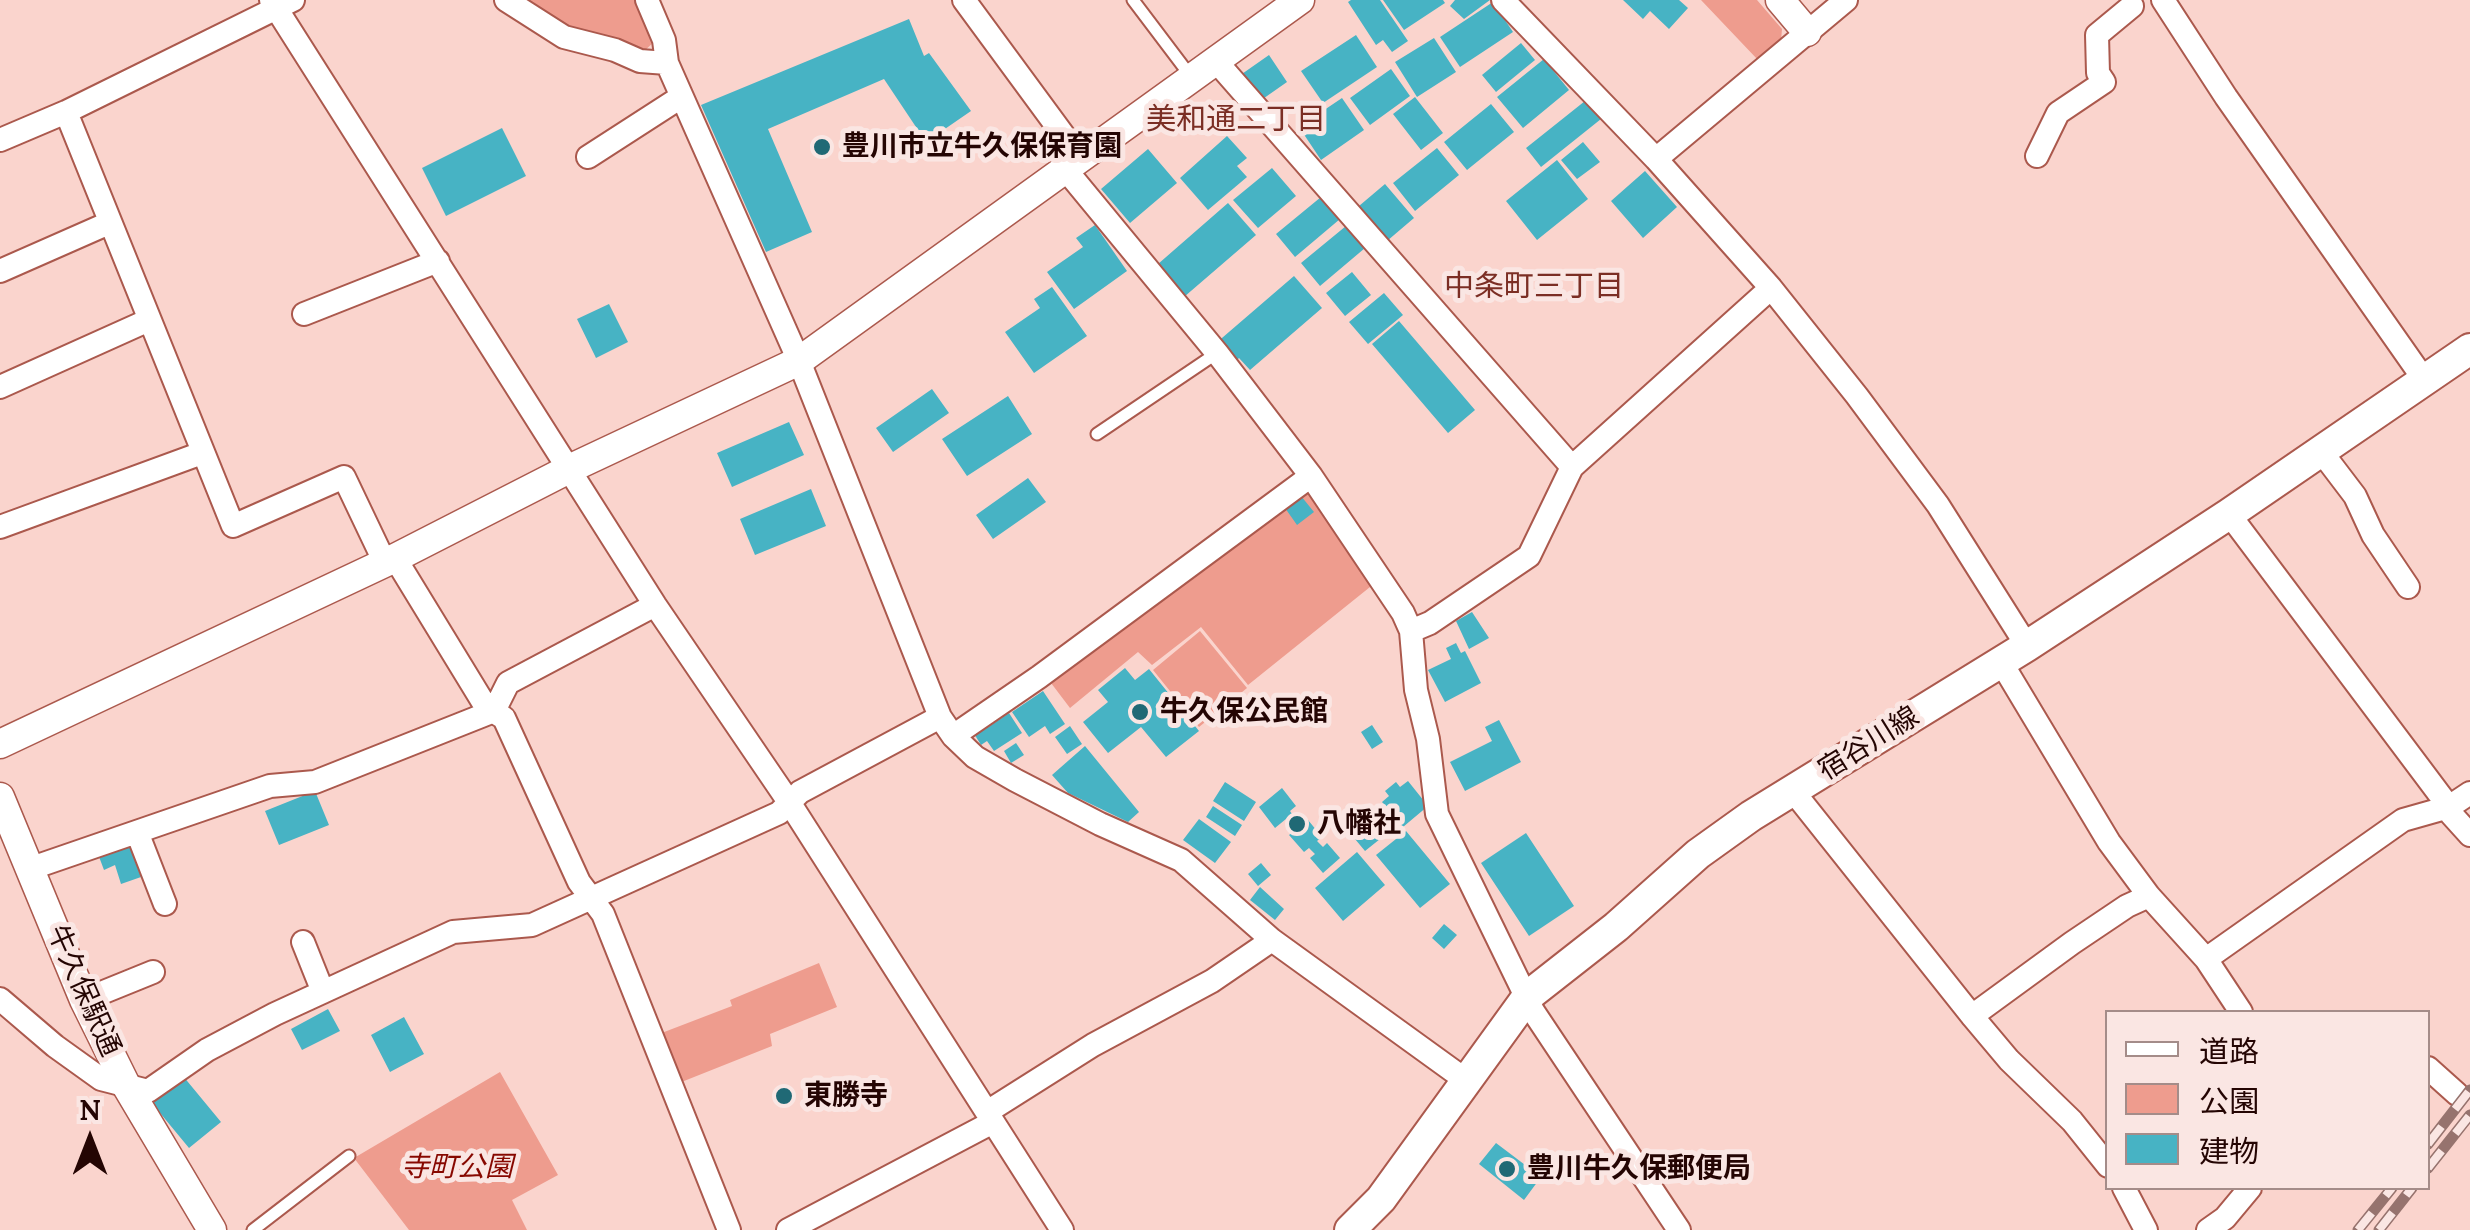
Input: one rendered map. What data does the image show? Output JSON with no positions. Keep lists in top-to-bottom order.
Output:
{
  "streets": {
    "main road": ["宿谷川線"],
    "street": ["牛久保駅通"]
  },
  "districts": ["美和通二丁目", "中条町三丁目"],
  "parks": ["寺町公園"],
  "places": [
    "豊川市立牛久保保育園",
    "牛久保公民館",
    "八幡社",
    "東勝寺",
    "豊川牛久保郵便局"
  ],
  "legend": ["道路", "公園", "建物"],
  "north": "top"
}
